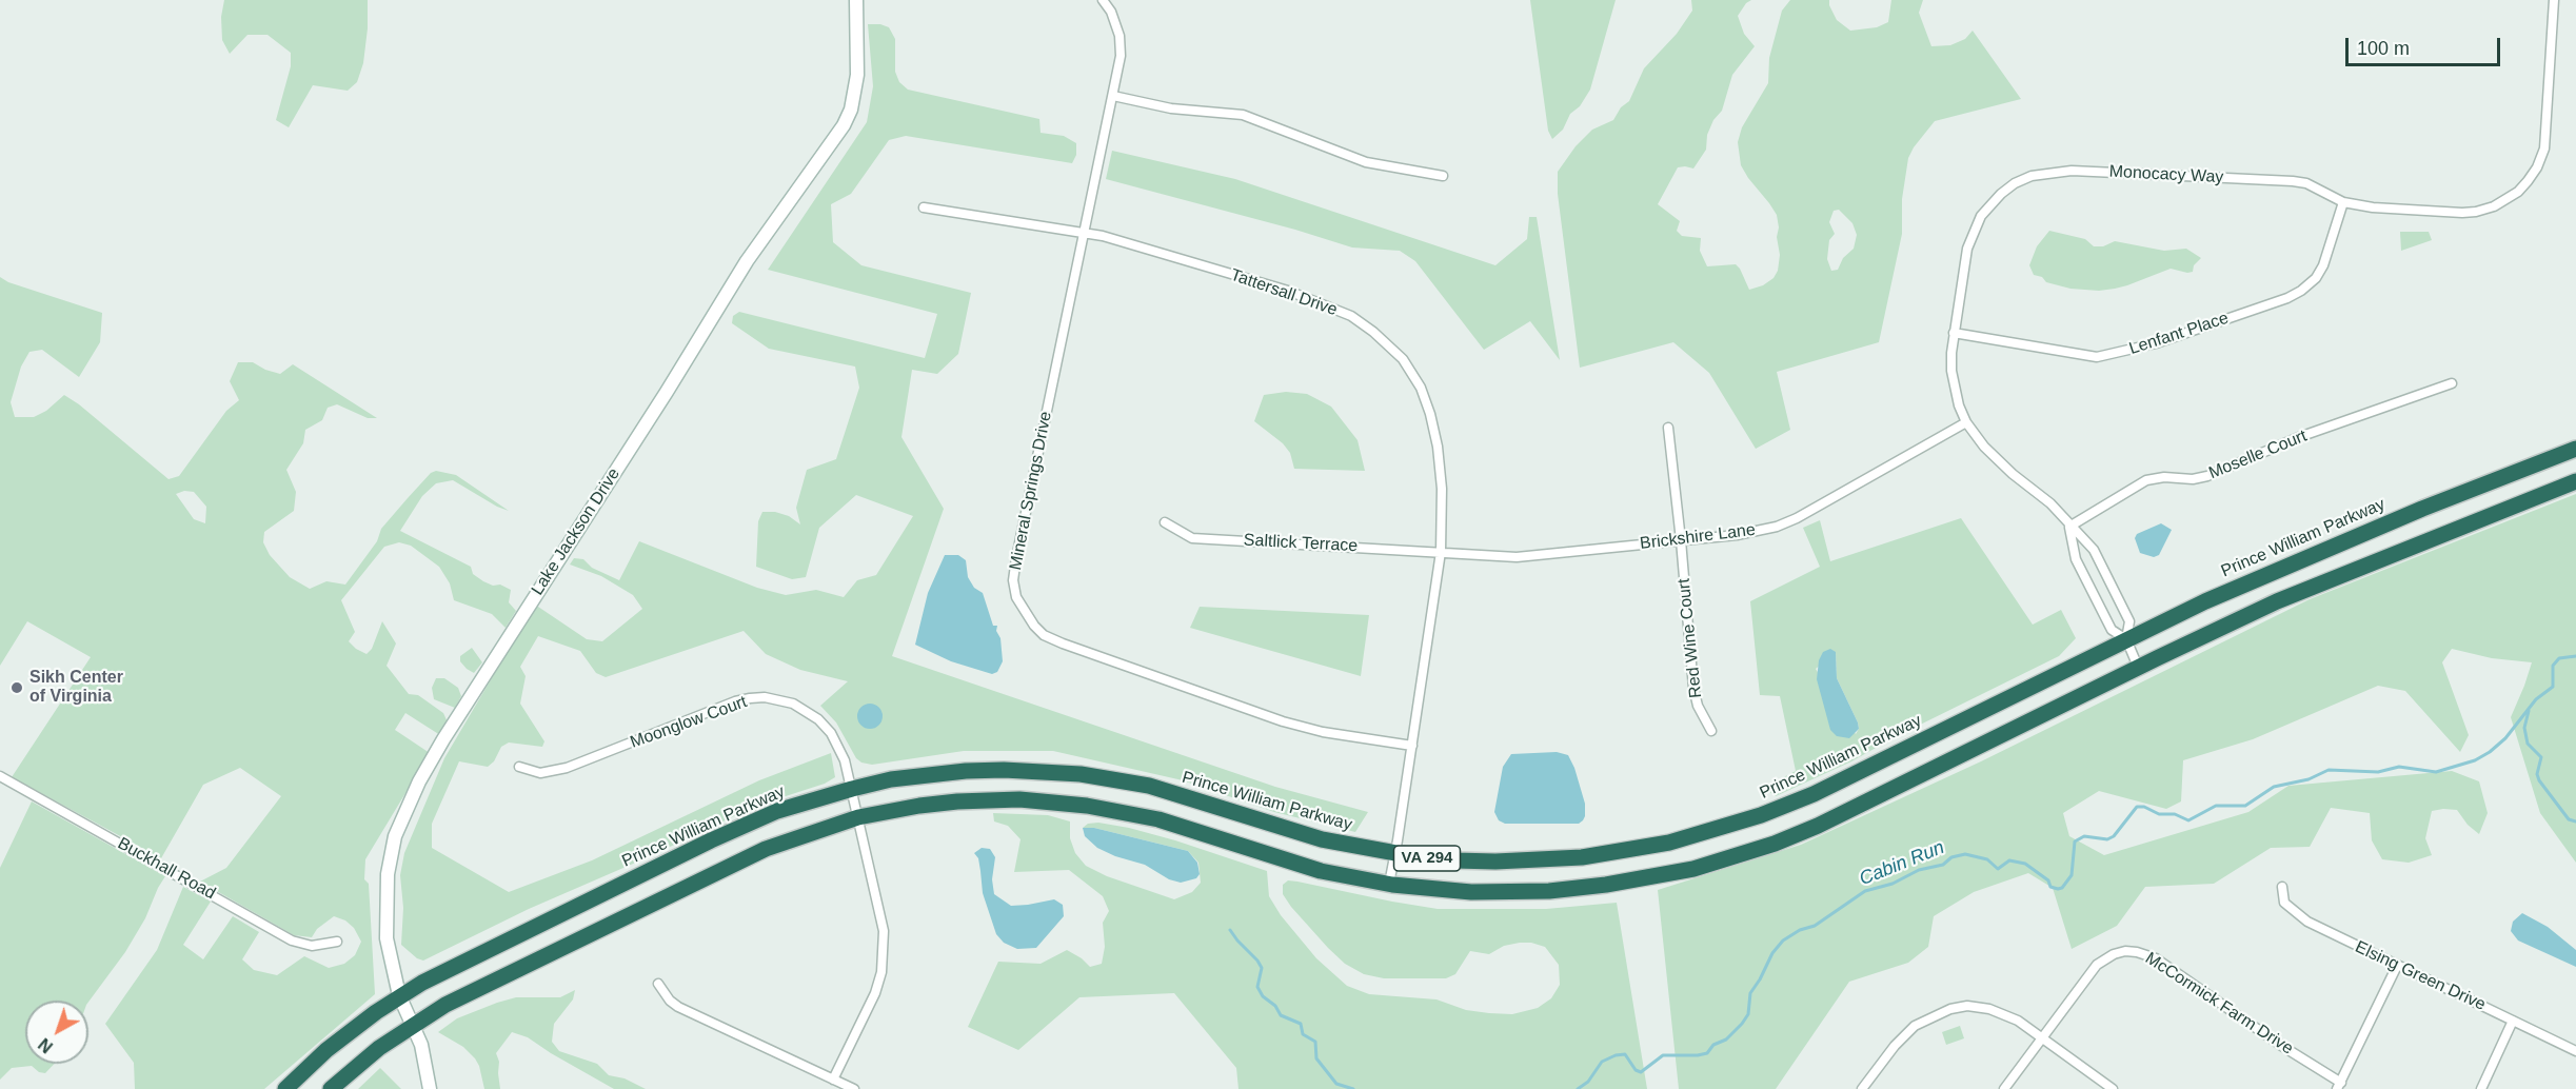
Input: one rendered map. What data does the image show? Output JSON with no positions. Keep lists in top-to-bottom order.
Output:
{
  "streets": {
    "highway": ["Prince William Parkway", "VA 294"],
    "street": [
      "Monocacy Way",
      "Tattersall Drive",
      "Lenfant Place",
      "Moselle Court",
      "Mineral Springs Drive",
      "Lake Jackson Drive",
      "Brickshire Lane",
      "Saltlick Terrace",
      "Red Wine Court",
      "Moonglow Court",
      "Buckhall Road",
      "Elsing Green Drive",
      "McCormick Farm Drive"
    ]
  },
  "crossings": [
    ["Monocacy Way", "Lenfant Place"],
    ["Monocacy Way", "Moselle Court"],
    ["Monocacy Way", "Brickshire Lane"],
    ["Monocacy Way", "Prince William Parkway"],
    ["Monocacy Way", "VA 294"],
    ["Tattersall Drive", "Mineral Springs Drive"],
    ["Tattersall Drive", "Brickshire Lane"],
    ["Tattersall Drive", "Prince William Parkway"],
    ["Tattersall Drive", "Saltlick Terrace"],
    ["Tattersall Drive", "VA 294"],
    ["Lake Jackson Drive", "Prince William Parkway"],
    ["Lake Jackson Drive", "VA 294"],
    ["Brickshire Lane", "Saltlick Terrace"],
    ["Brickshire Lane", "Red Wine Court"],
    ["Prince William Parkway", "Moonglow Court"],
    ["Moonglow Court", "VA 294"]
  ],
  "water": ["Cabin Run"],
  "places": ["Sikh Center of Virginia"],
  "scale_bar": "100 m",
  "north": "bottom left"
}
